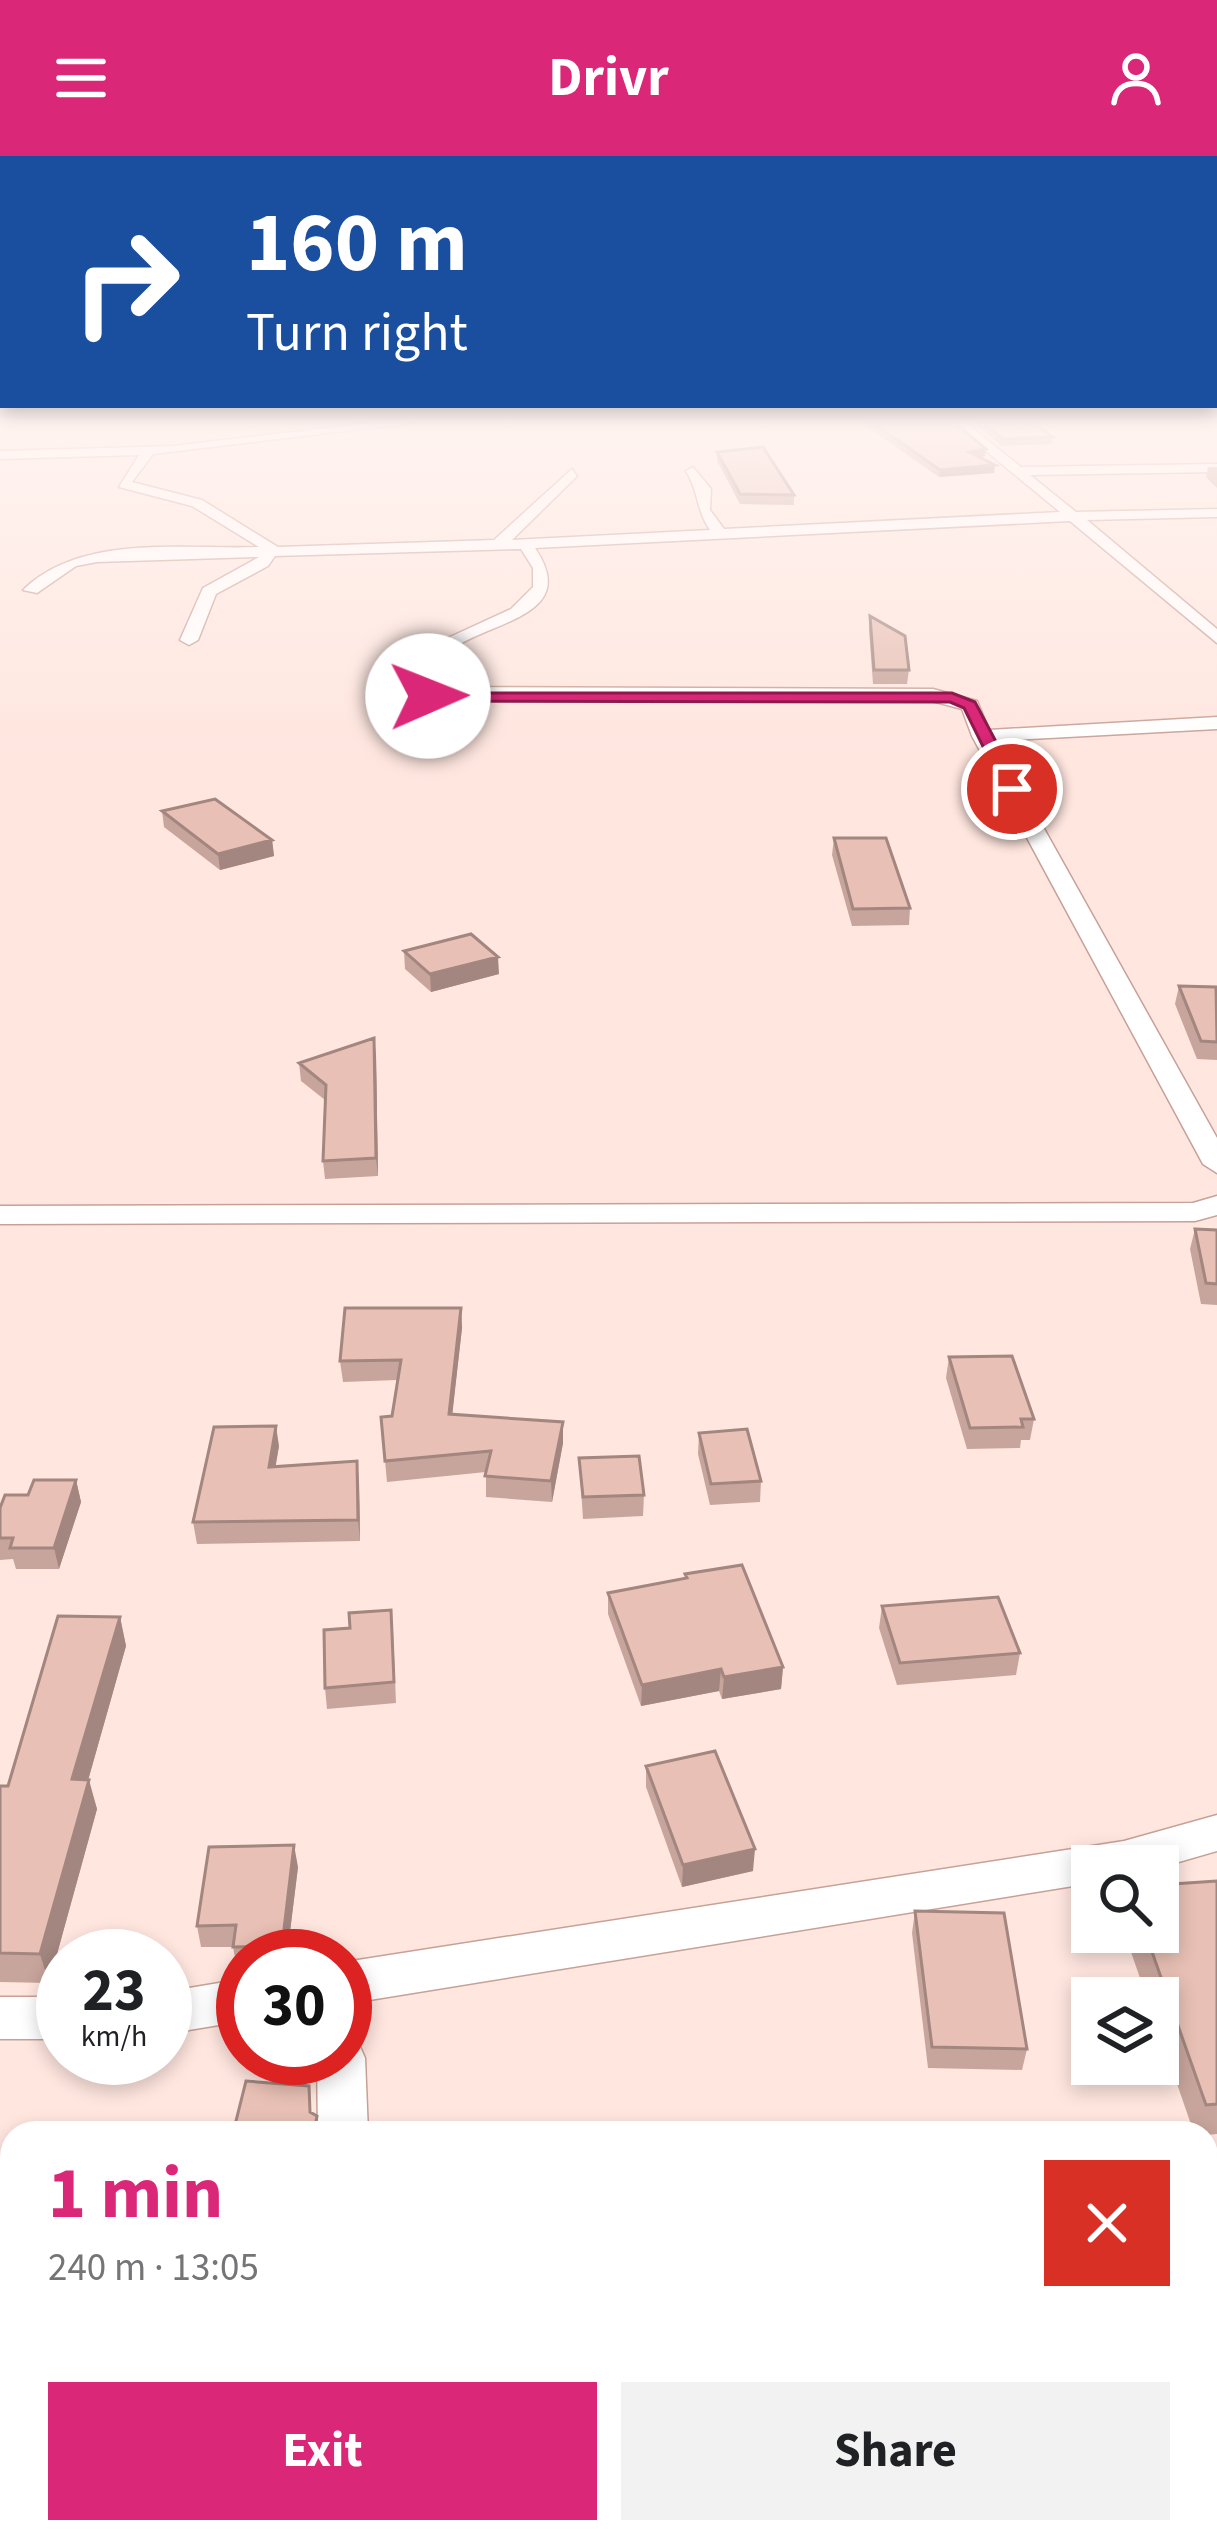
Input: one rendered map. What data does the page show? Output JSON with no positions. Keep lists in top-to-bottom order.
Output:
{
  "page": {
    "header": "Drivr",
    "turn": ["160 m", "Turn right"],
    "speed": "23 km/h",
    "limit": "30",
    "heading": ["1 min", "240 m · 13:05"],
    "buttons": ["Exit", "Share"]
  }
}
